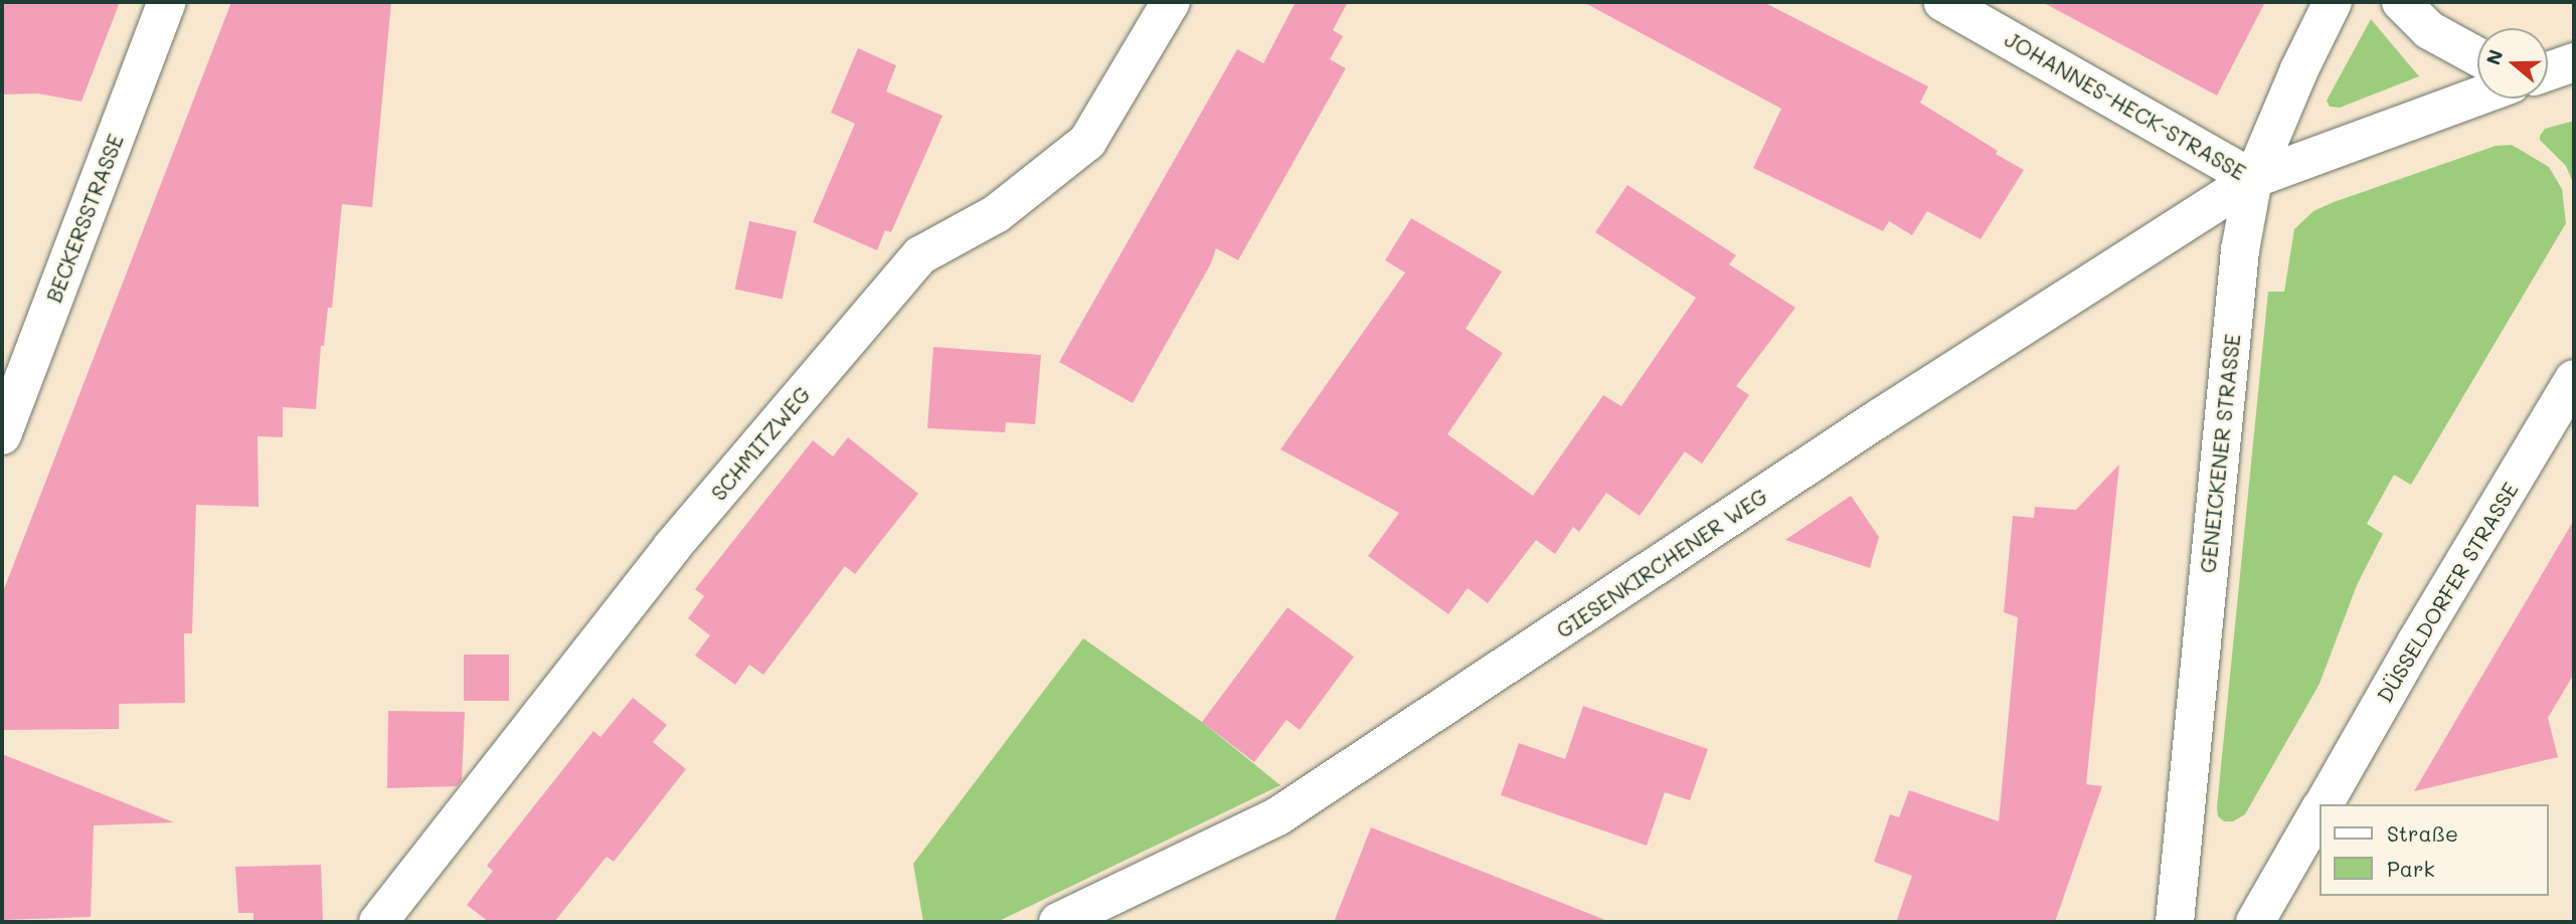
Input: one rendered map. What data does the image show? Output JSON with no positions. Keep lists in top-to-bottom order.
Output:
{
  "streets": {
    "street": [
      "JOHANNES-HECK-STRASSE",
      "BECKERSSTRASSE",
      "SCHMITZWEG",
      "GENEICKENER STRASSE",
      "GIESENKIRCHENER WEG",
      "DÜSSELDORFER STRASSE"
    ]
  },
  "crossings": [
    ["JOHANNES-HECK-STRASSE", "GENEICKENER STRASSE"],
    ["JOHANNES-HECK-STRASSE", "GIESENKIRCHENER WEG"],
    ["GENEICKENER STRASSE", "GIESENKIRCHENER WEG"]
  ],
  "legend": ["Straße", "Park"],
  "north": "left"
}
